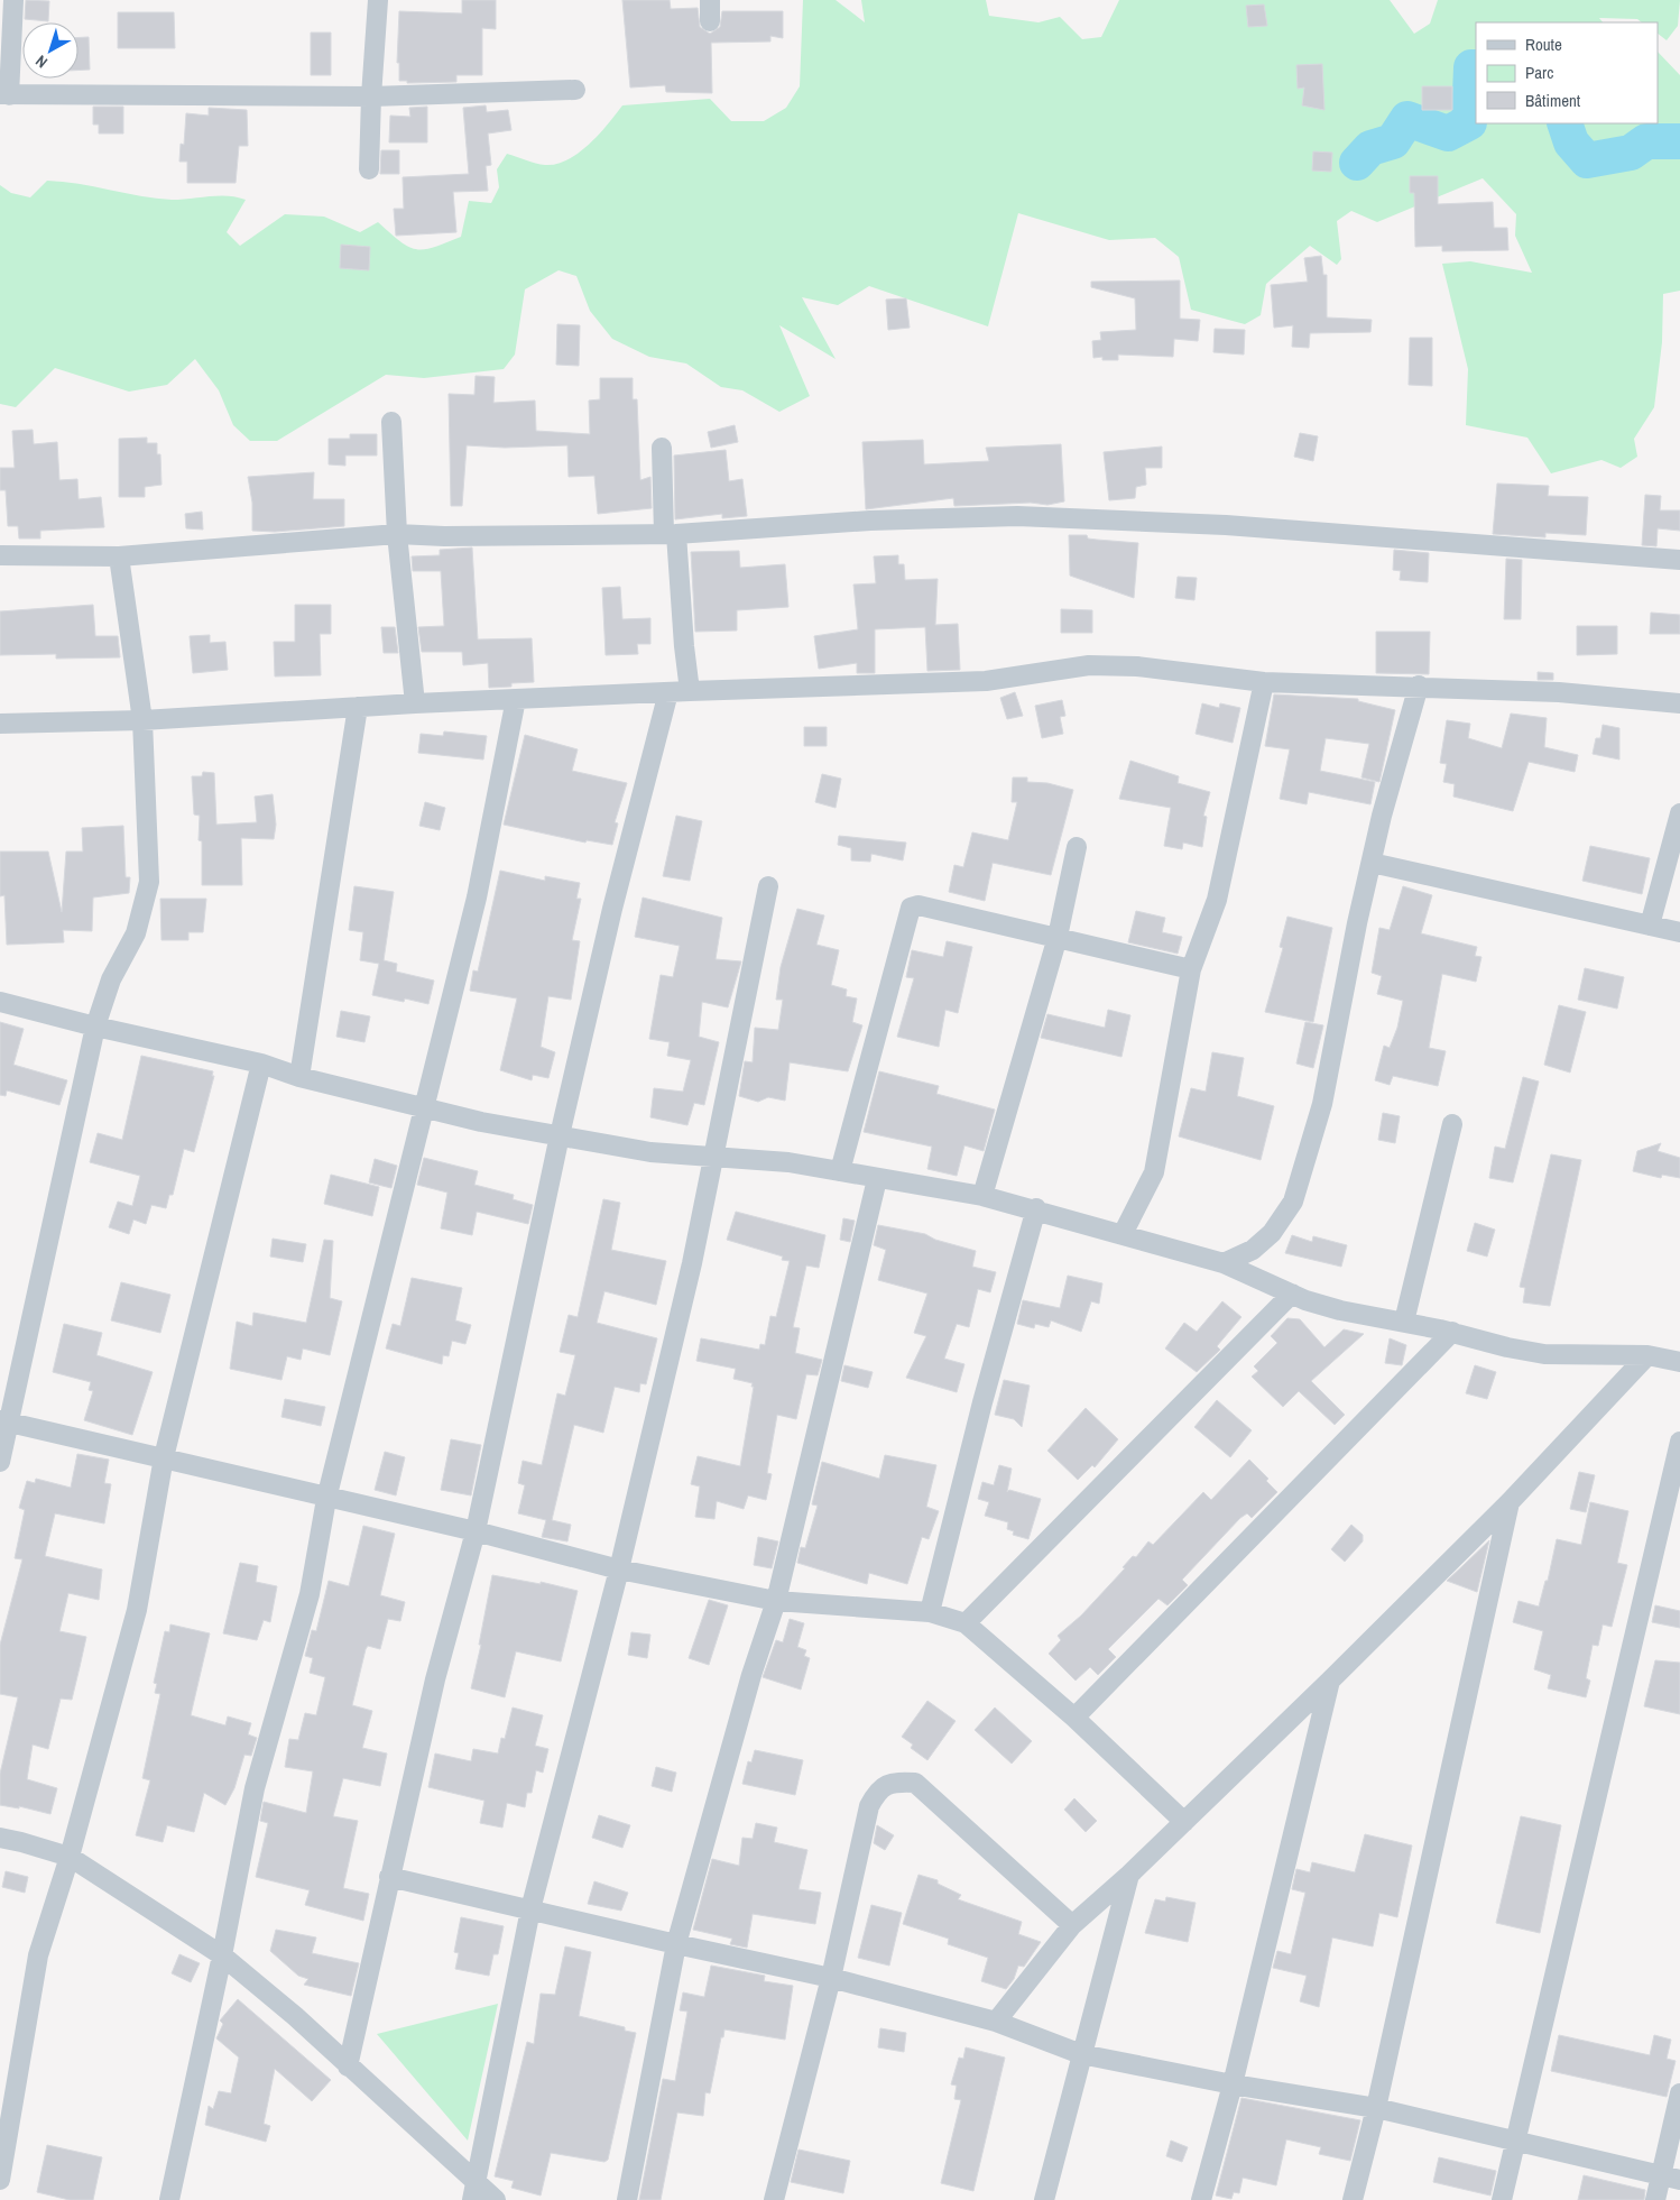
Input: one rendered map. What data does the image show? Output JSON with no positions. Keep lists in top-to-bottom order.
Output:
{
  "legend": ["Route", "Parc", "Bâtiment"],
  "north": "bottom left"
}
